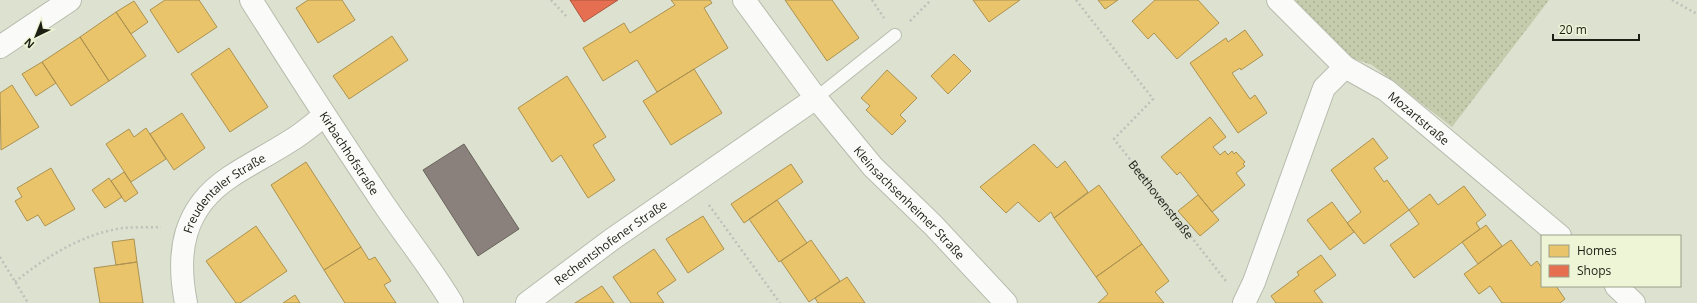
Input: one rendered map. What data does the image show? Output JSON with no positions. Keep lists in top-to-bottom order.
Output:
{
  "streets": {
    "street": [
      "Mozartstraße",
      "Kirbachhofstraße",
      "Freudentaler Straße",
      "Kleinsachsenheimer Straße",
      "Rechentshofener Straße"
    ],
    "path": ["Beethovenstraße"]
  },
  "crossings": [
    ["Kirbachhofstraße", "Freudentaler Straße"],
    ["Kleinsachsenheimer Straße", "Rechentshofener Straße"]
  ],
  "legend": ["Homes", "Shops"],
  "scale_bar": "20 m",
  "north": "bottom left"
}
